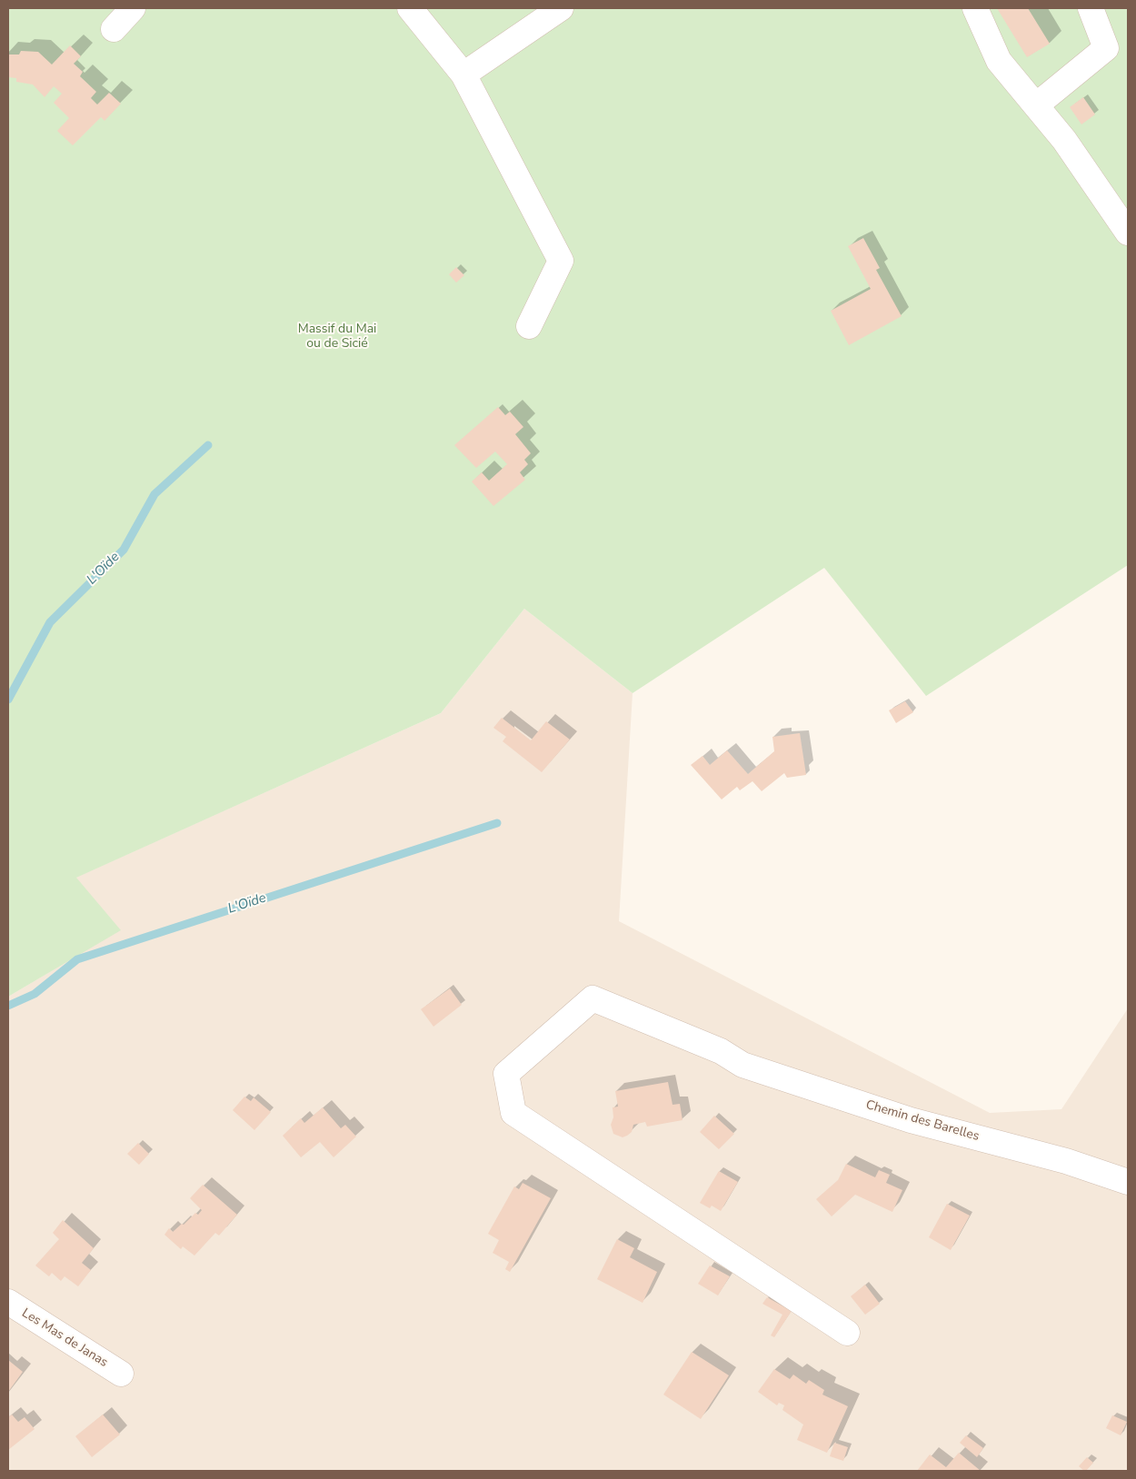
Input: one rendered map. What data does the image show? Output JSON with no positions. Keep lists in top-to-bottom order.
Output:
{
  "streets": {
    "street": ["Chemin des Barelles", "Les Mas de Janas"]
  },
  "water": ["L'Oïde"],
  "parks": ["Massif du Mai ou de Sicié"]
}
